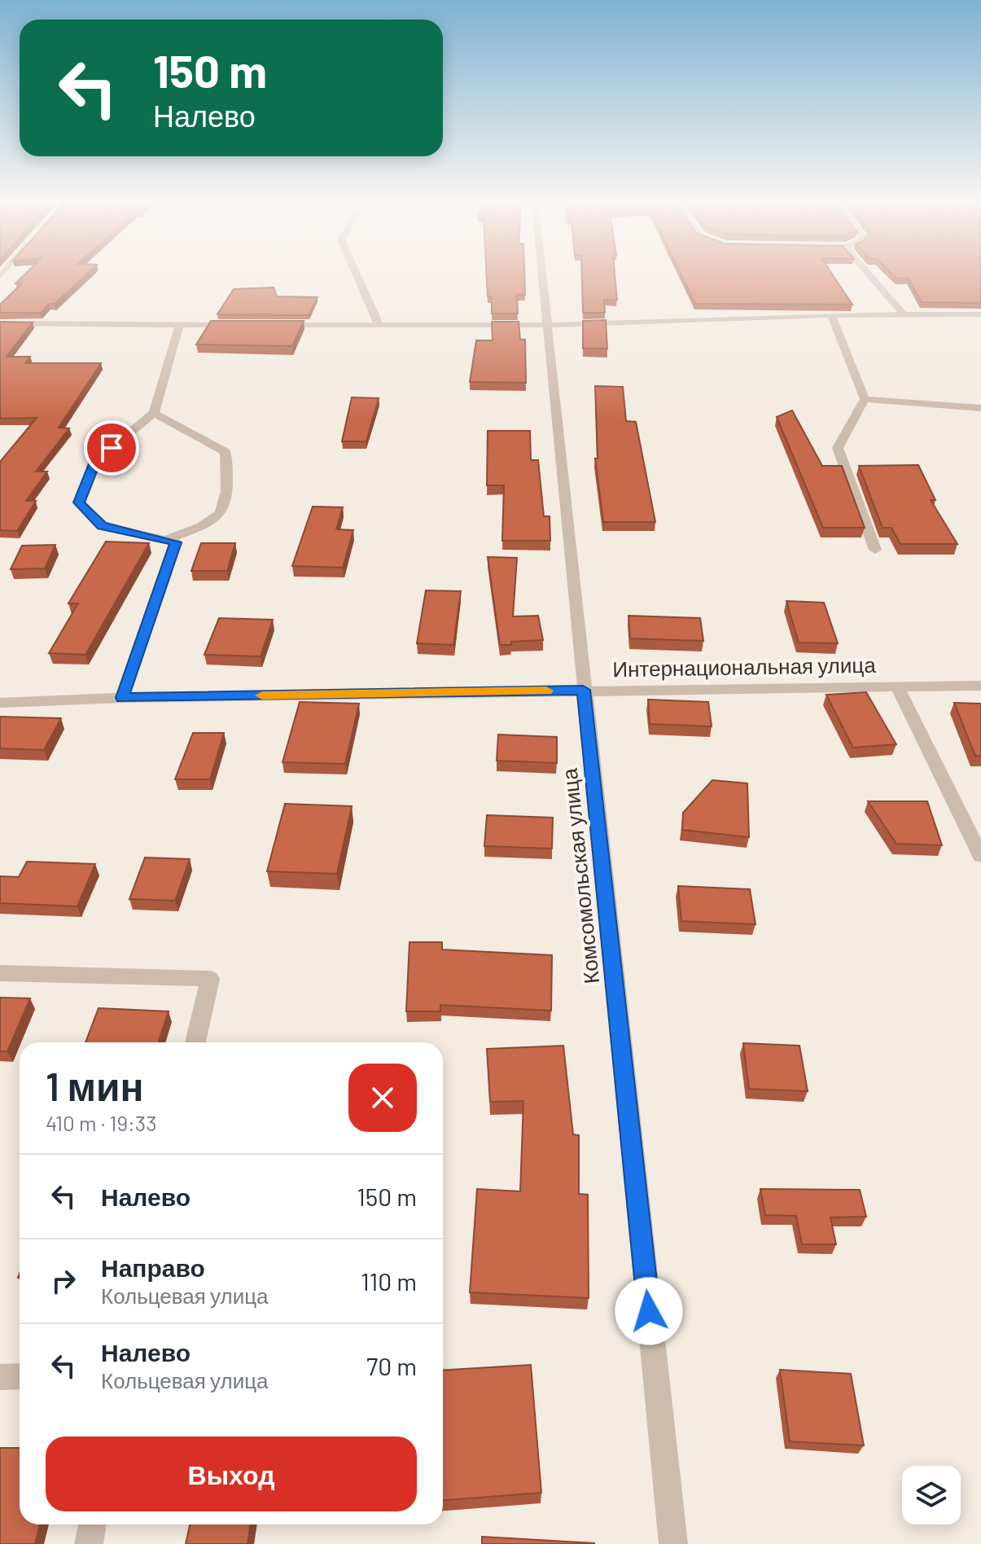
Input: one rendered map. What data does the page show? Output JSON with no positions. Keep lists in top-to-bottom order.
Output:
{
  "streets": {
    "street": ["Интернациональная улица", "Комсомольская улица"]
  },
  "crossings": [
    ["Интернациональная улица", "Комсомольская улица"]
  ],
  "page": {
    "turn": ["150 m", "Налево"],
    "heading": ["1 мин", "410 m · 19:33"],
    "list": [
      {
        "name": "Налево",
        "value": "150 m"
      },
      {
        "name": "Направо",
        "note": "Кольцевая улица",
        "value": "110 m"
      },
      {
        "name": "Налево",
        "note": "Кольцевая улица",
        "value": "70 m"
      }
    ],
    "buttons": "Выход"
  }
}
